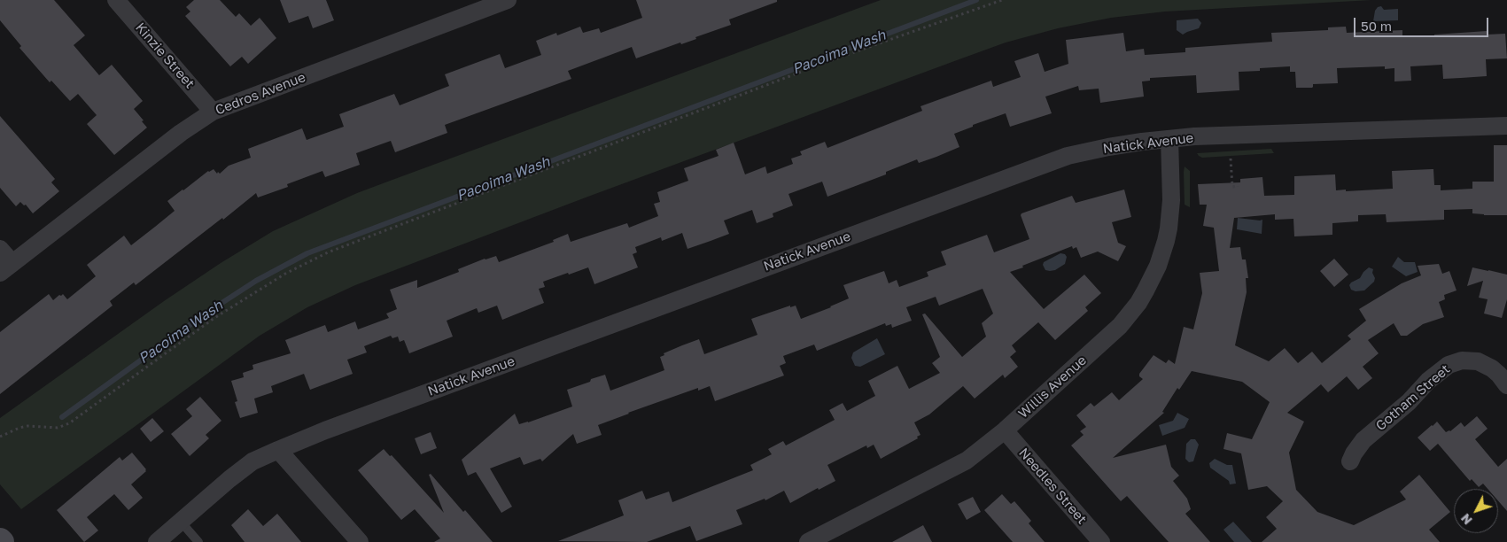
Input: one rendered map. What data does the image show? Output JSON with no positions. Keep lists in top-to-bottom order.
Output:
{
  "streets": {
    "street": [
      "Kinzie Street",
      "Cedros Avenue",
      "Natick Avenue",
      "Willis Avenue",
      "Gotham Street",
      "Needles Street"
    ]
  },
  "crossings": [
    ["Kinzie Street", "Cedros Avenue"],
    ["Natick Avenue", "Willis Avenue"],
    ["Willis Avenue", "Needles Street"]
  ],
  "water": ["Pacoima Wash"],
  "scale_bar": "50 m",
  "north": "bottom left"
}
